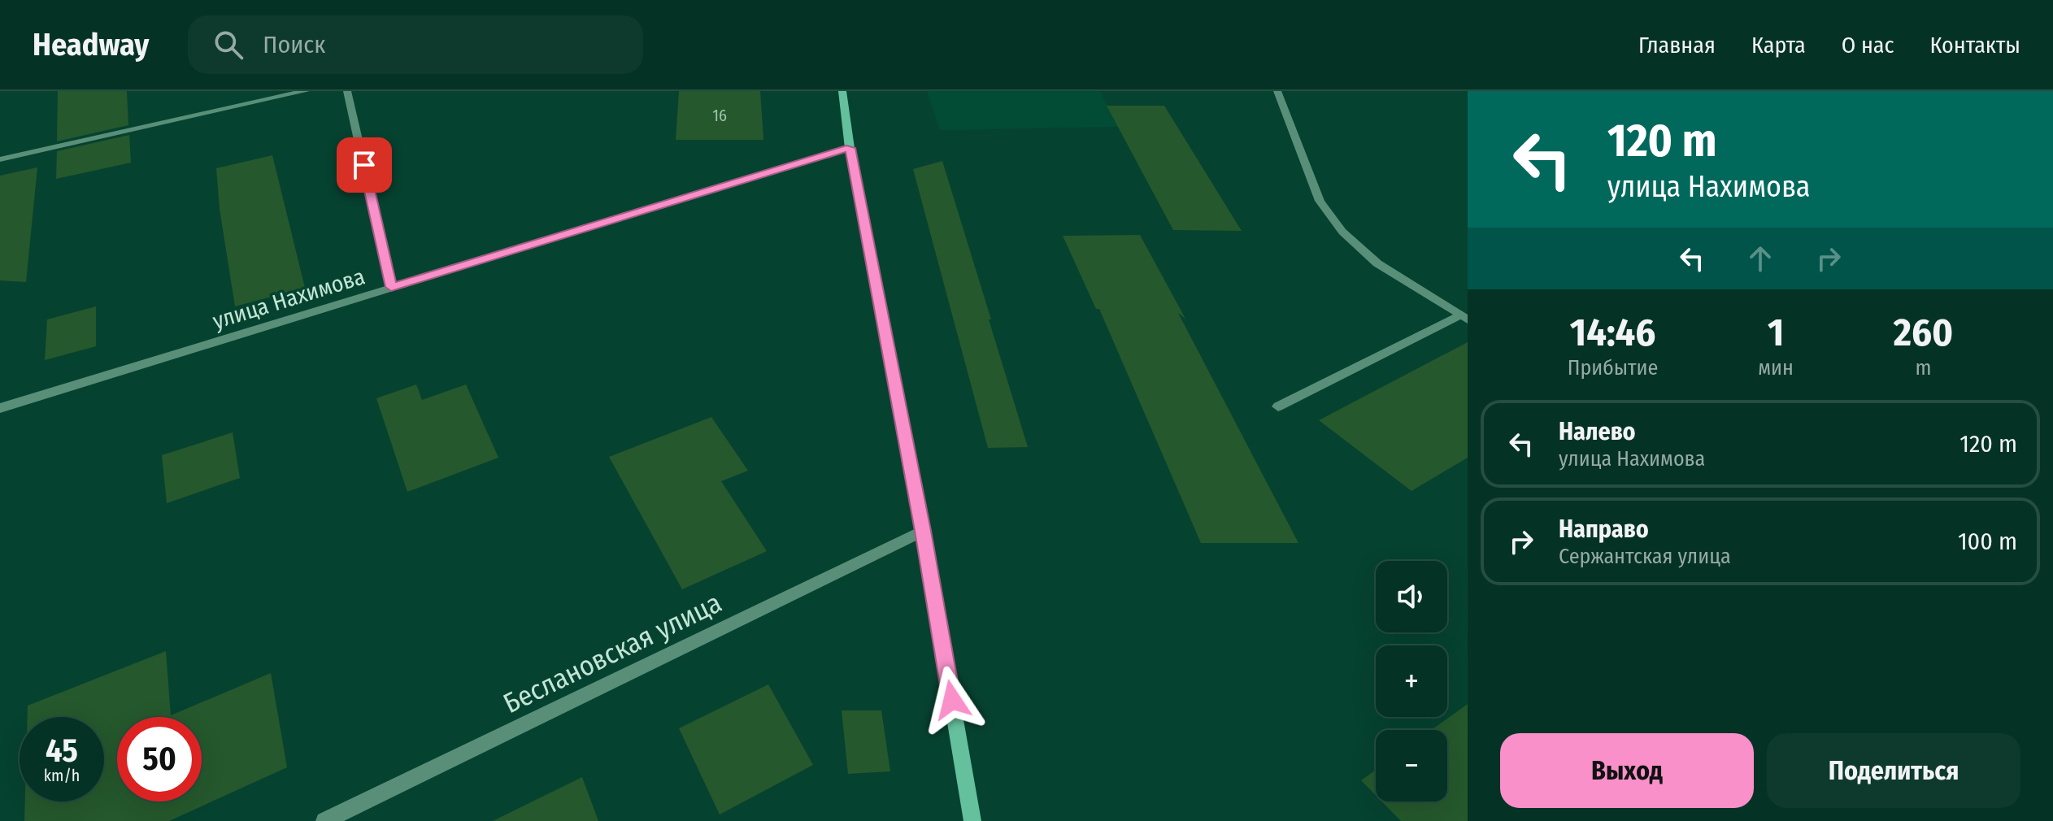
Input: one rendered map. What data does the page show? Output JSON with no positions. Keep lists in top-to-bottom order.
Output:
{
  "streets": {
    "street": ["улица Нахимова", "Беслановская улица"]
  },
  "house_numbers": ["16"],
  "page": {
    "header": "Headway",
    "search": "Поиск",
    "nav": [
      "Главная",
      "Карта",
      "О нас",
      "Контакты"
    ],
    "turn": ["120 m", "улица Нахимова"],
    "eta": [
      "14:46",
      "Прибытие",
      "1",
      "мин",
      "260",
      "m"
    ],
    "list": [
      {
        "name": "Налево",
        "note": "улица Нахимова",
        "value": "120 m"
      },
      {
        "name": "Направо",
        "note": "Сержантская улица",
        "value": "100 m"
      }
    ],
    "map_buttons": ["+", "−"],
    "speed": "45 km/h",
    "limit": "50",
    "buttons": ["Выход", "Поделиться"]
  }
}
